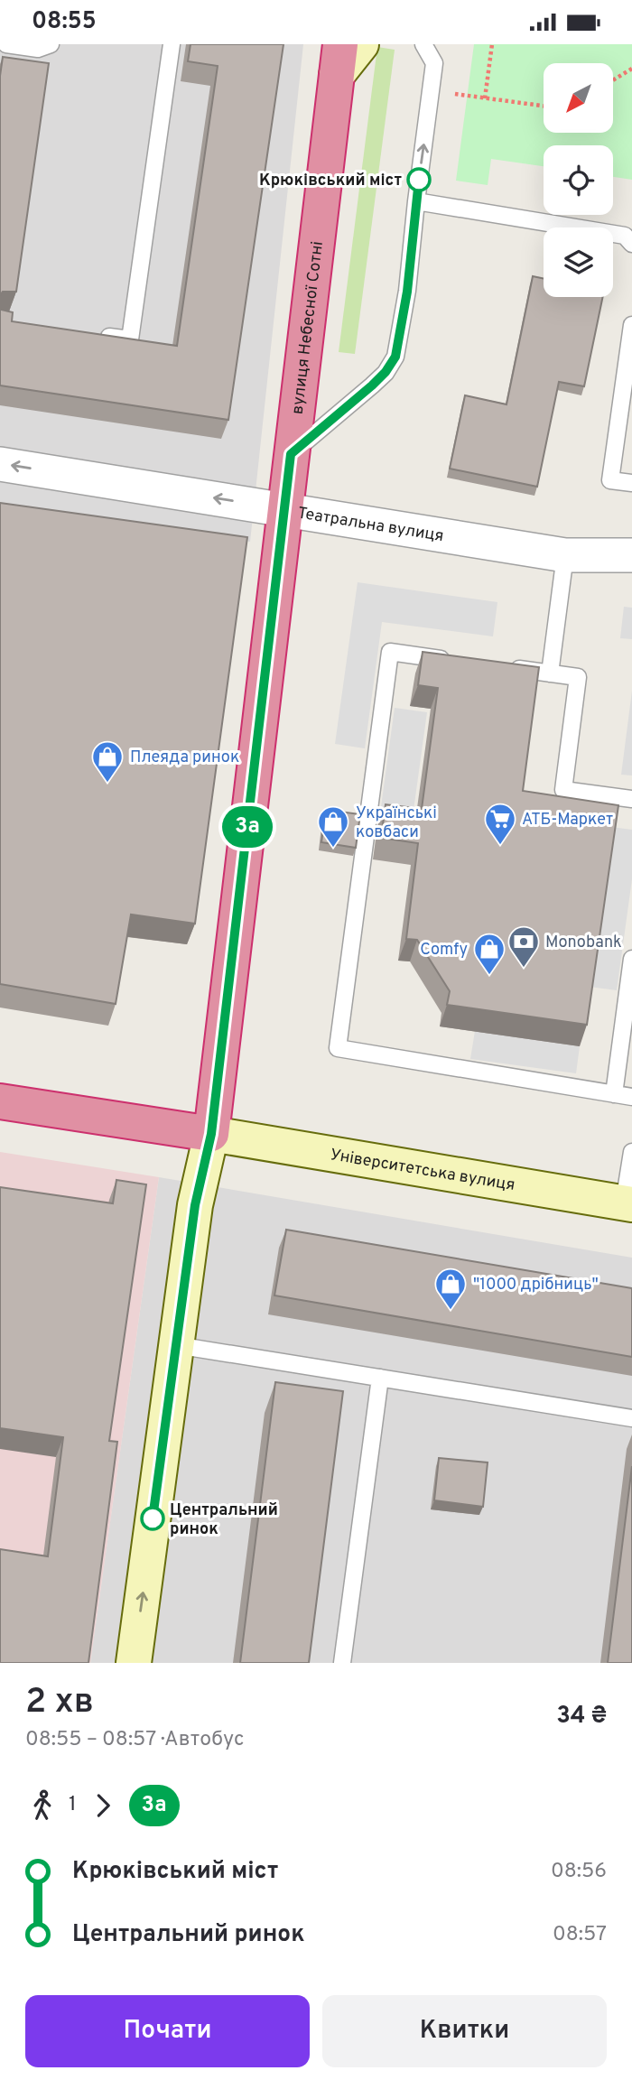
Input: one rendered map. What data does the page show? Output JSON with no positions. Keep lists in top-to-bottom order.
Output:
{
  "streets": {
    "highway": ["вулиця Небесної Сотні"],
    "street": ["Театральна вулиця", "Університетська вулиця"]
  },
  "crossings": [
    ["вулиця Небесної Сотні", "Театральна вулиця"],
    ["вулиця Небесної Сотні", "Університетська вулиця"]
  ],
  "one_way": ["Театральна вулиця"],
  "places": {
    "other": ["Крюківський міст", "Центральний ринок"],
    "shop": [
      "Плеяда ринок",
      "Українські ковбаси",
      "Comfy",
      "\"1000 дрібниць\""
    ],
    "supermarket": ["АТБ-Маркет"],
    "bank": ["Monobank"]
  },
  "lines": ["bus line 3а"],
  "north": "bottom left",
  "page": {
    "status": "08:55",
    "on_map": "3а",
    "heading": ["2 хв", "08:55 – 08:57 · Автобус", "34 ₴"],
    "legs": ["1", "3а"],
    "list": [
      {
        "name": "Крюківський міст",
        "value": "08:56"
      },
      {
        "name": "Центральний ринок",
        "value": "08:57"
      }
    ],
    "buttons": ["Почати", "Квитки"]
  }
}
